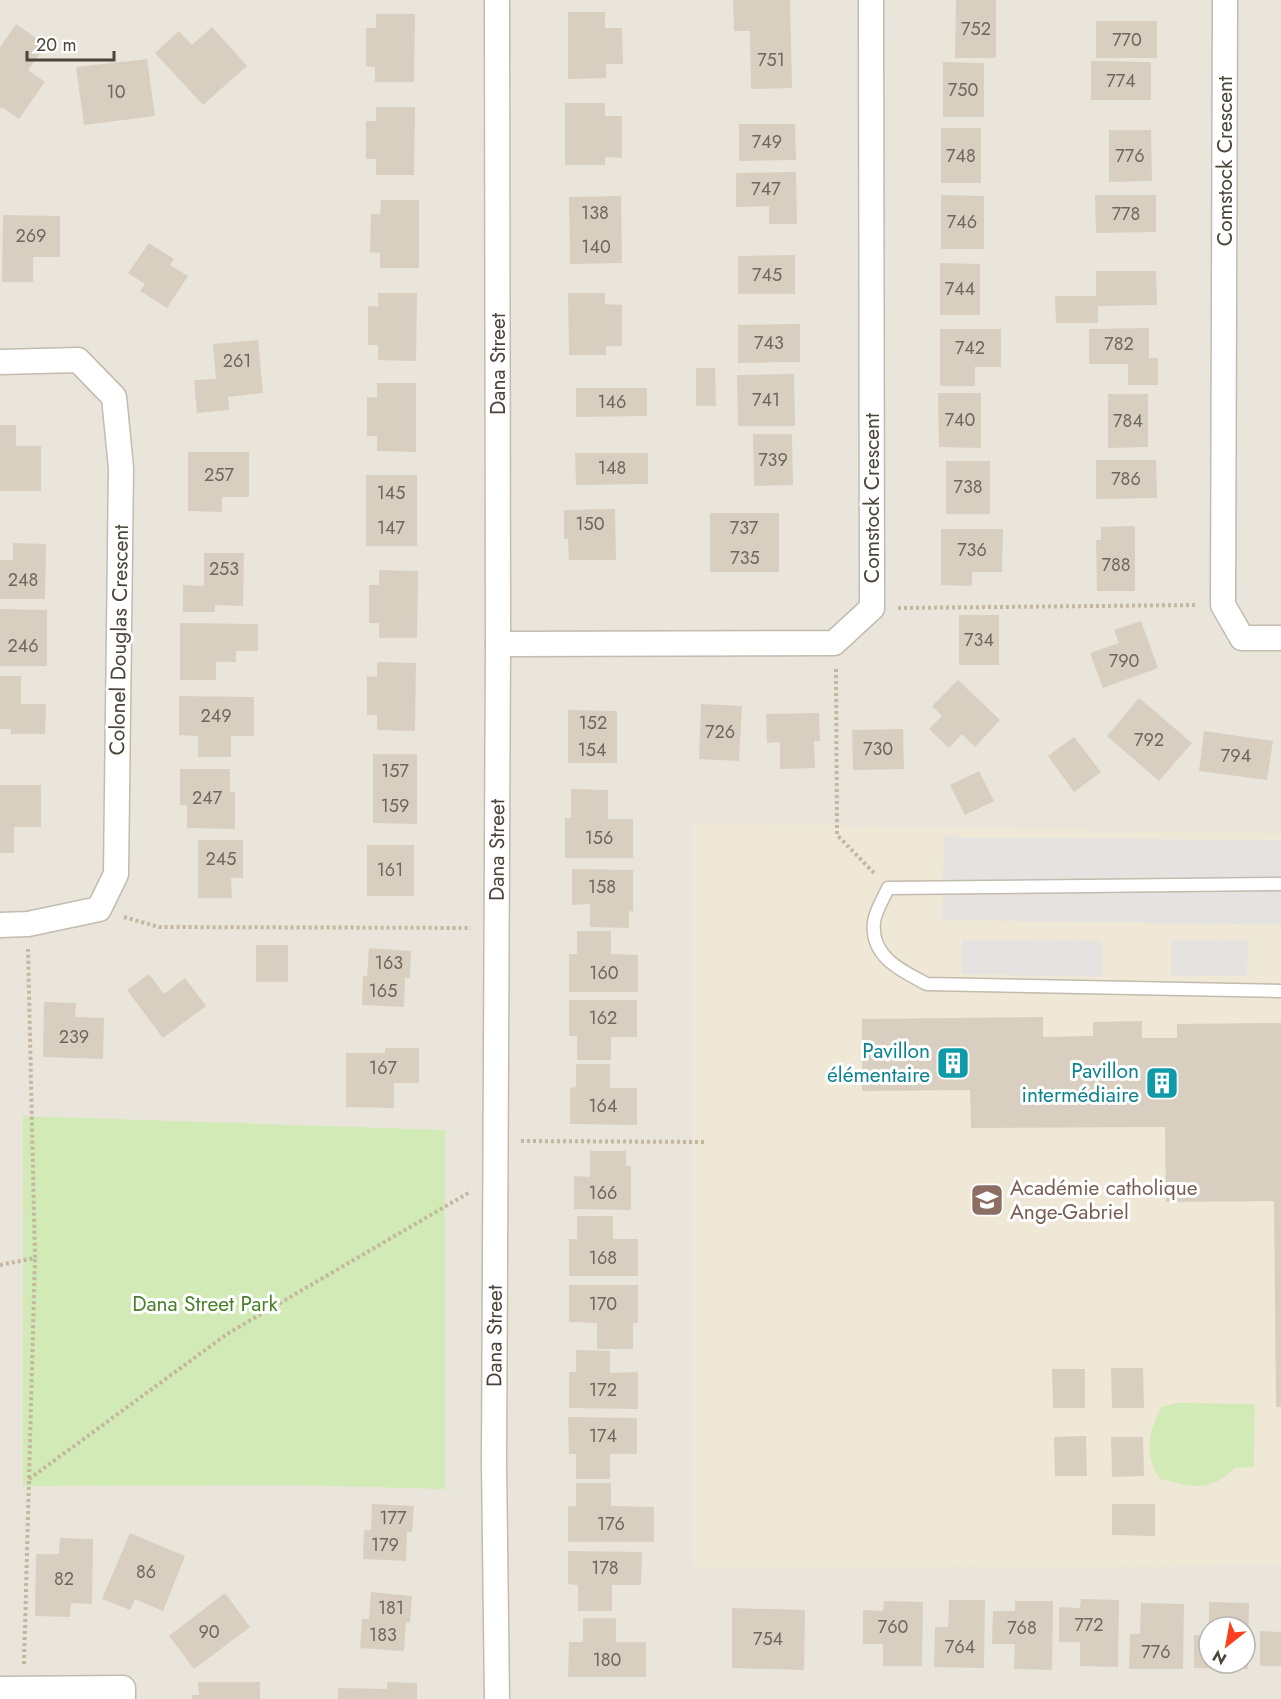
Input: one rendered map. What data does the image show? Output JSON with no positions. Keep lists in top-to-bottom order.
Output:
{
  "streets": {
    "street": ["Comstock Crescent", "Dana Street", "Colonel Douglas Crescent"]
  },
  "parks": ["Dana Street Park"],
  "places": {
    "building": ["Pavillon élémentaire", "Pavillon intermédiaire"],
    "school or university": ["Académie catholique Ange-Gabriel"]
  },
  "house_numbers": [
    "752",
    "770",
    "751",
    "774",
    "750",
    "10",
    "749",
    "748",
    "776",
    "747",
    "138",
    "778",
    "746",
    "269",
    "140",
    "745",
    "744",
    "743",
    "782",
    "742",
    "261",
    "741",
    "146",
    "740",
    "784",
    "739",
    "148",
    "257",
    "786",
    "738",
    "145",
    "150",
    "147",
    "737",
    "736",
    "735",
    "788",
    "253",
    "248",
    "734",
    "246",
    "790",
    "249",
    "152",
    "726",
    "792",
    "730",
    "154",
    "794",
    "157",
    "247",
    "159",
    "156",
    "245",
    "161",
    "158",
    "163",
    "160",
    "165",
    "162",
    "239",
    "167",
    "164",
    "166",
    "168",
    "170",
    "172",
    "174",
    "177",
    "176",
    "179",
    "178",
    "86",
    "82",
    "181",
    "772",
    "760",
    "768",
    "90",
    "183",
    "754",
    "764",
    "776",
    "180"
  ],
  "scale_bar": "20 m",
  "north": "bottom left"
}
